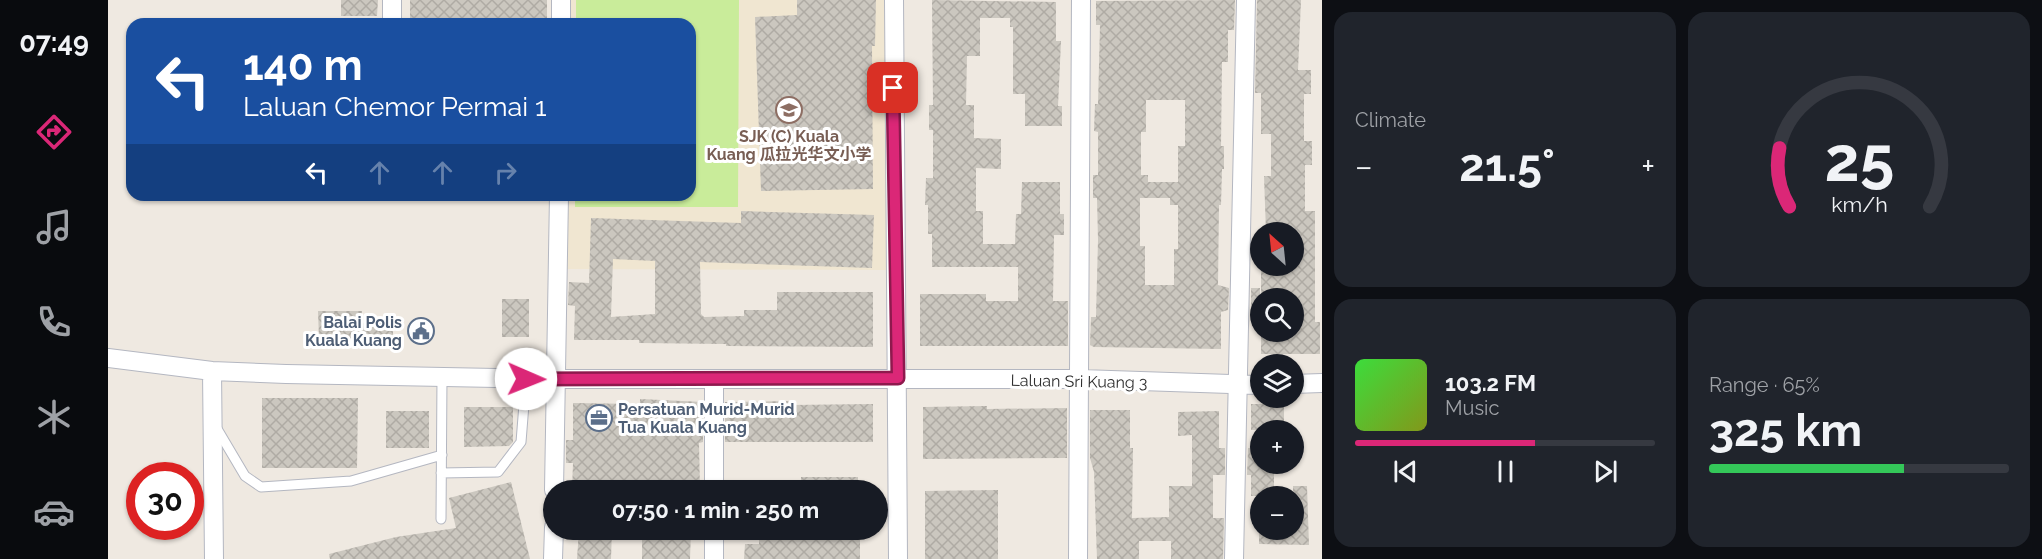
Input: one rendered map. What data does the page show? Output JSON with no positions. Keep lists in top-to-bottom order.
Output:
{
  "streets": {
    "street": ["Laluan Sri Kuang 3"]
  },
  "places": {
    "school or university": ["SJK (C) Kuala Kuang 瓜拉光华文小学"],
    "public building": ["Balai Polis Kuala Kuang"],
    "office": ["Persatuan Murid-Murid Tua Kuala Kuang"]
  },
  "north": "top left",
  "page": {
    "tabs": "07:49",
    "tile": [
      "Climate",
      ["Range · 65%", "325 km"]
    ],
    "turn": ["140 m", "Laluan Chemor Permai 1"],
    "heat": ["−", "21.5°", "+"],
    "map_buttons": ["+", "−"],
    "song": ["103.2 FM", "Music"],
    "limit": "30",
    "trip": "07:50 · 1 min · 250 m",
    "gauge": ["25", "km/h"]
  }
}
